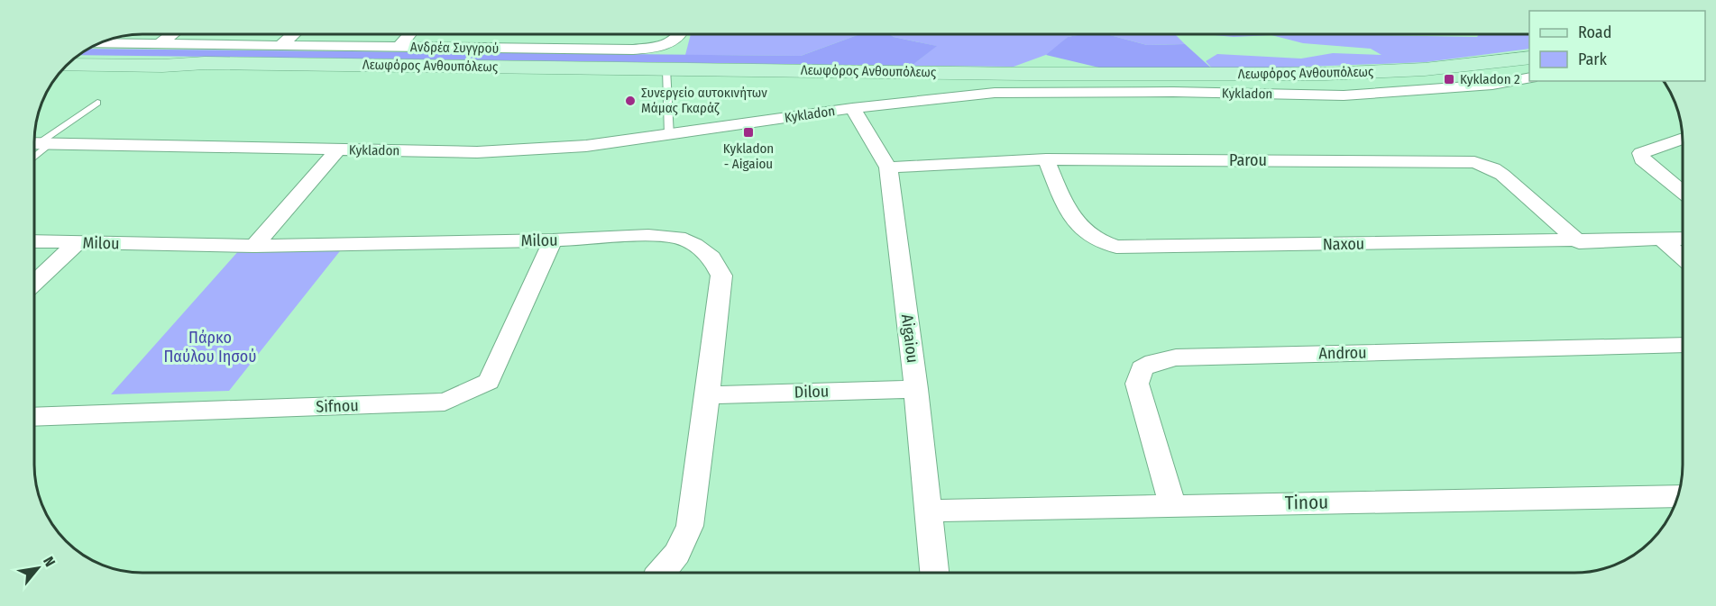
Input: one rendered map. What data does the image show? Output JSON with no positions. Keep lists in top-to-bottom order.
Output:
{
  "streets": {
    "main road": ["Λεωφόρος Ανθουπόλεως"],
    "street": [
      "Ανδρέα Συγγρού",
      "Kykladon",
      "Parou",
      "Milou",
      "Naxou",
      "Aigaiou",
      "Androu",
      "Dilou",
      "Sifnou",
      "Tinou"
    ]
  },
  "crossings": [
    ["Kykladon", "Aigaiou"],
    ["Parou", "Naxou"],
    ["Parou", "Aigaiou"],
    ["Milou", "Dilou"],
    ["Milou", "Sifnou"],
    ["Aigaiou", "Dilou"],
    ["Aigaiou", "Tinou"],
    ["Androu", "Tinou"]
  ],
  "parks": ["Πἀρκο Παὐλου Ιησού"],
  "places": {
    "transit": ["Kykladon 2", "Kykladon - Aigaiou"],
    "other": ["Συνεργείο αυτοκινήτων Μάμας Γκαράζ"]
  },
  "legend": ["Road", "Park"],
  "north": "top right"
}
